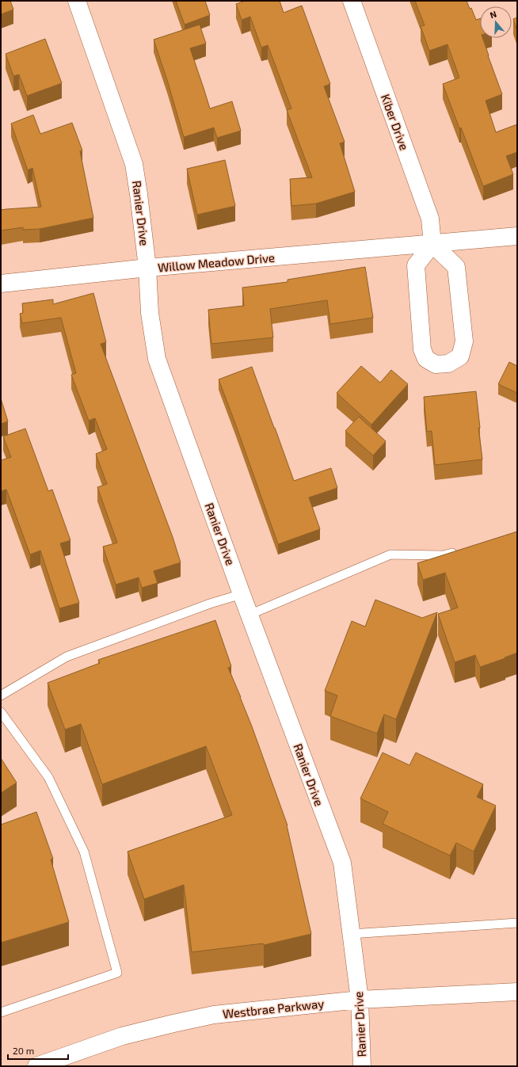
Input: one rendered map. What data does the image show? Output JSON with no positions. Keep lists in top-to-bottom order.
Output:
{
  "streets": {
    "street": [
      "Kiber Drive",
      "Ranier Drive",
      "Willow Meadow Drive",
      "Westbrae Parkway"
    ]
  },
  "crossings": [
    ["Kiber Drive", "Willow Meadow Drive"],
    ["Ranier Drive", "Willow Meadow Drive"],
    ["Ranier Drive", "Westbrae Parkway"]
  ],
  "scale_bar": "20 m",
  "north": "top"
}
